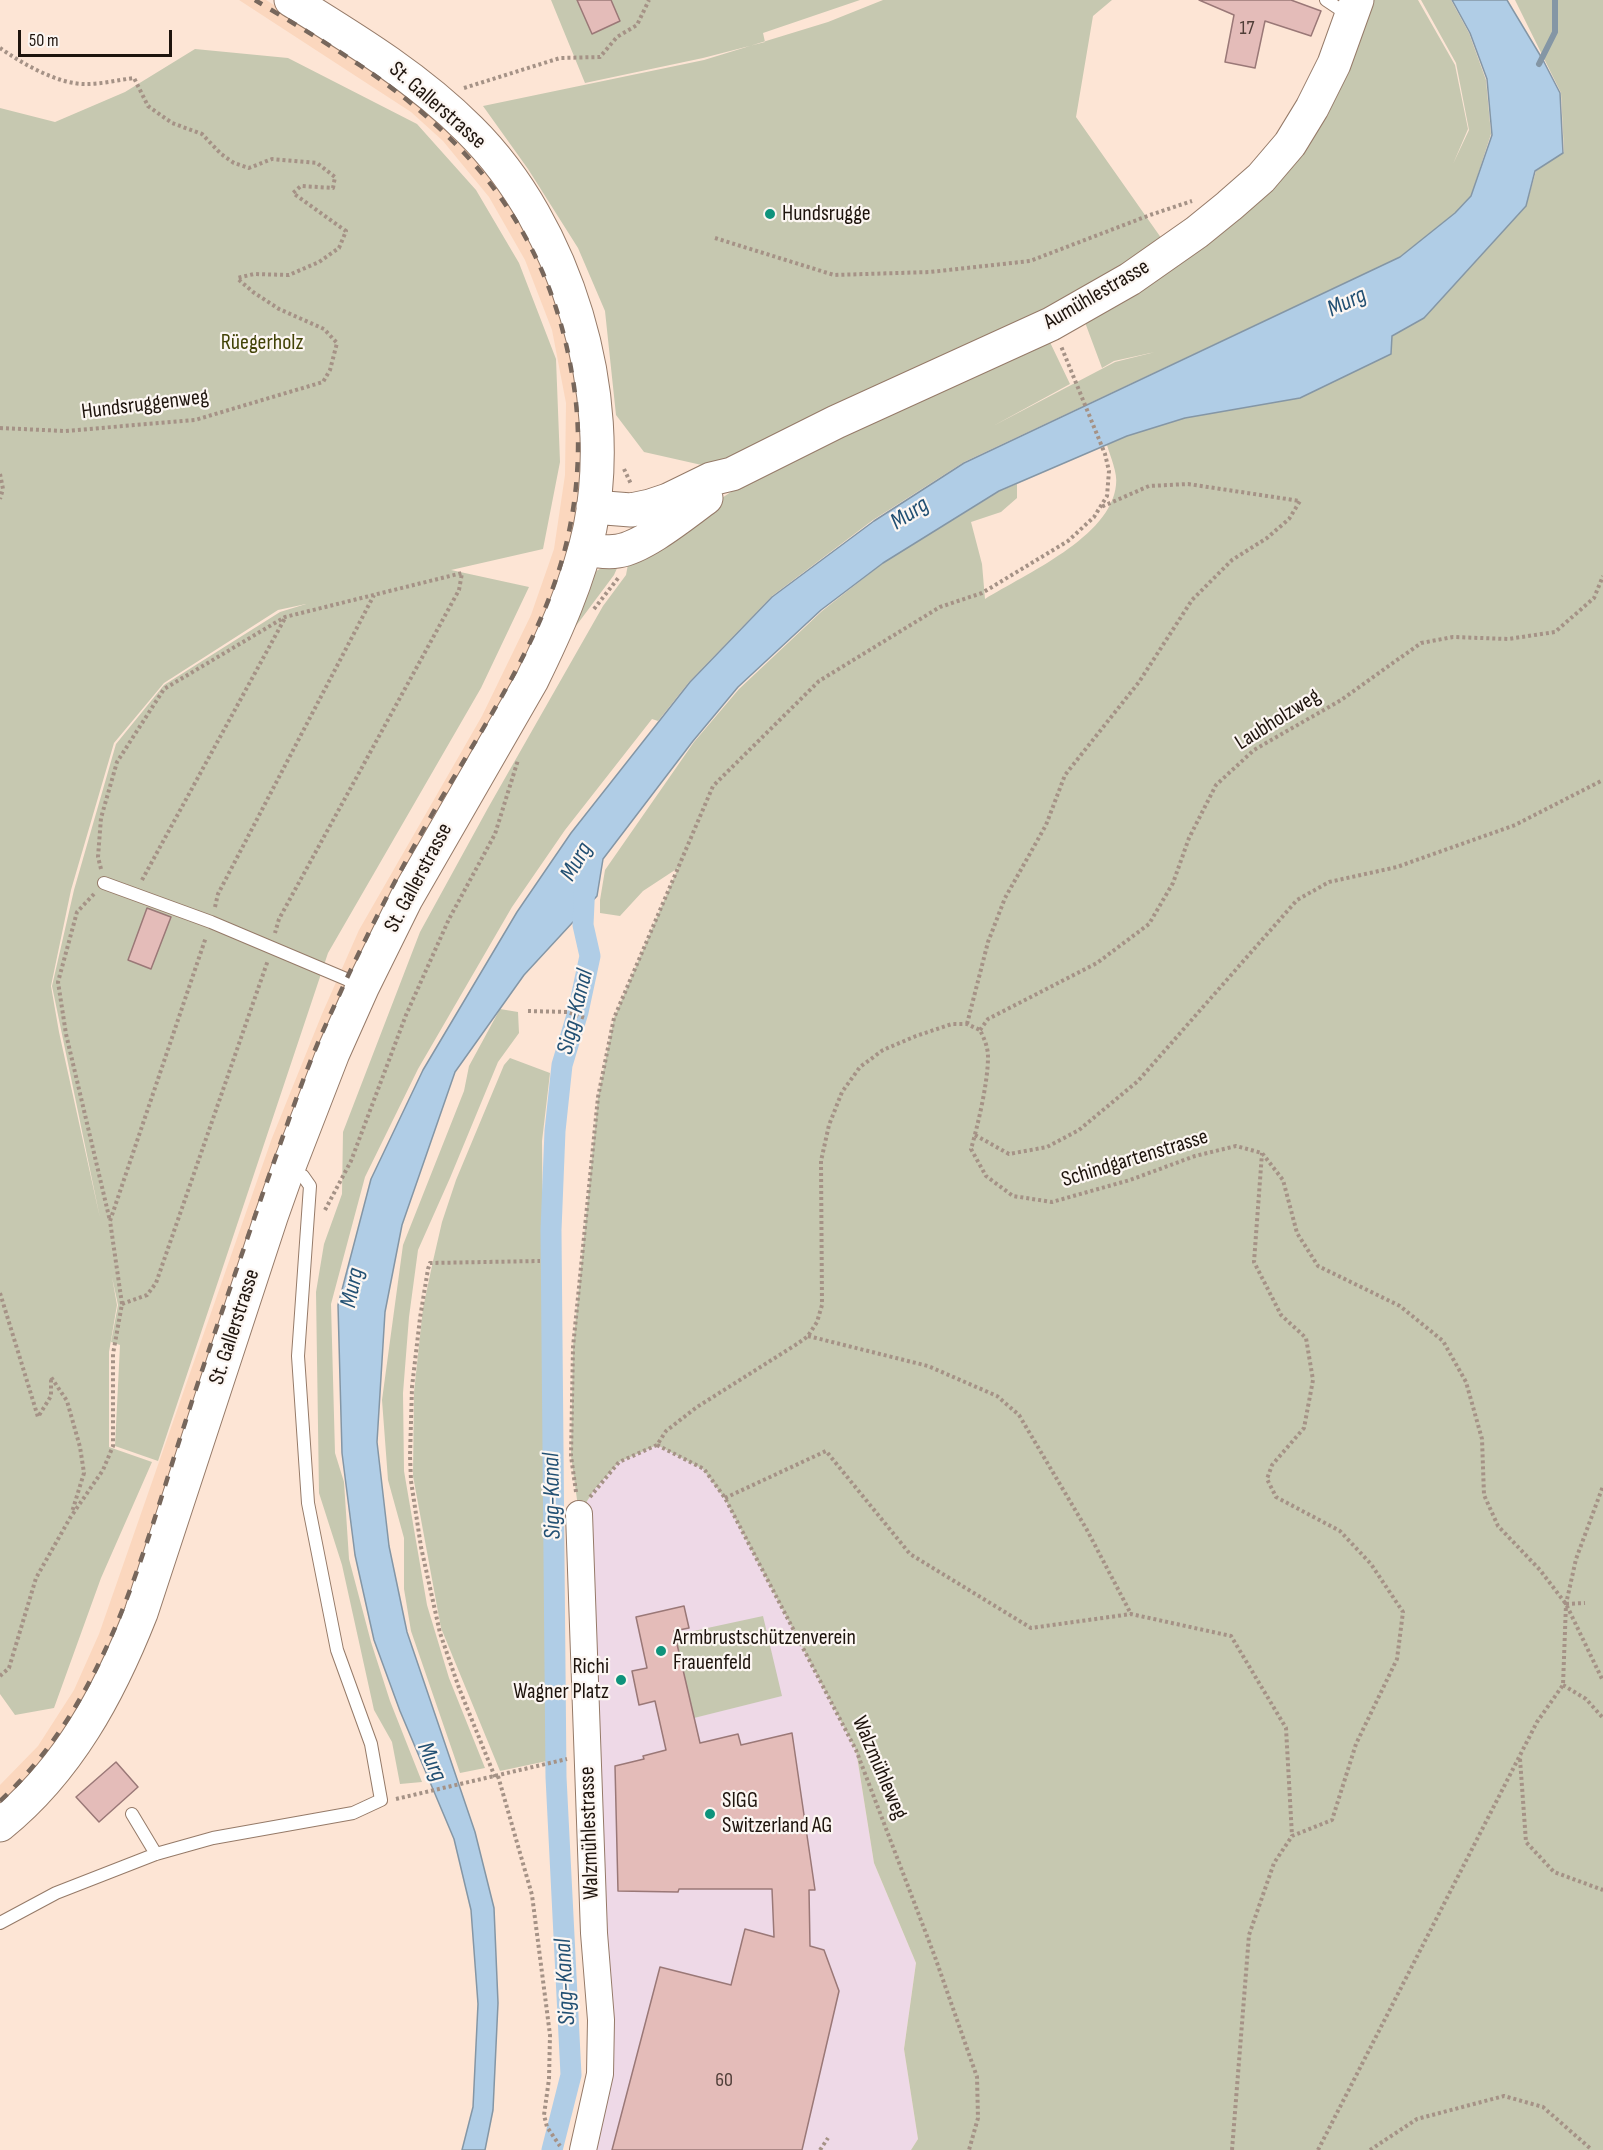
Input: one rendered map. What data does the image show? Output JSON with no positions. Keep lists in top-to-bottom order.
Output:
{
  "streets": {
    "main road": ["St. Gallerstrasse", "Aumühlestrasse"],
    "street": ["Walzmühlestrasse"],
    "path": [
      "Hundsruggenweg",
      "Laubholzweg",
      "Schindgartenstrasse",
      "Walzmühleweg"
    ]
  },
  "crossings": [
    ["St. Gallerstrasse", "Aumühlestrasse"],
    ["Laubholzweg", "Schindgartenstrasse"]
  ],
  "water": ["Murg", "Sigg-Kanal"],
  "parks": ["Rüegerholz"],
  "places": [
    "Hundsrugge",
    "Armbrustschützenverein Frauenfeld",
    "Richi Wagner Platz",
    "SIGG Switzerland AG"
  ],
  "house_numbers": ["17", "60"],
  "scale_bar": "50 m"
}
